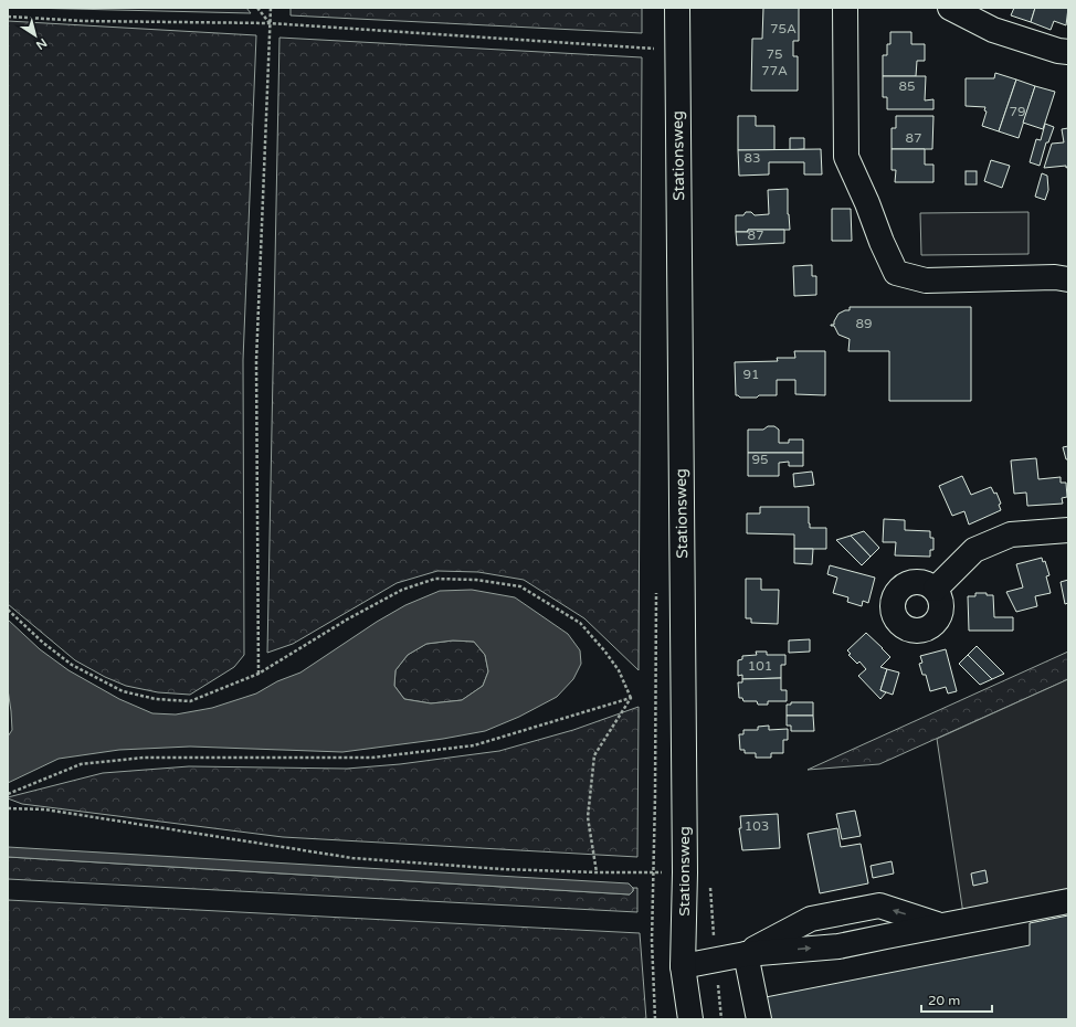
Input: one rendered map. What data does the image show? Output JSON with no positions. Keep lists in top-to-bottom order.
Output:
{
  "streets": {
    "main road": ["Stationsweg"]
  },
  "house_numbers": [
    "75A",
    "75",
    "77A",
    "85",
    "79",
    "87",
    "83",
    "87",
    "89",
    "91",
    "95",
    "101",
    "103"
  ],
  "scale_bar": "20 m",
  "north": "bottom right"
}
